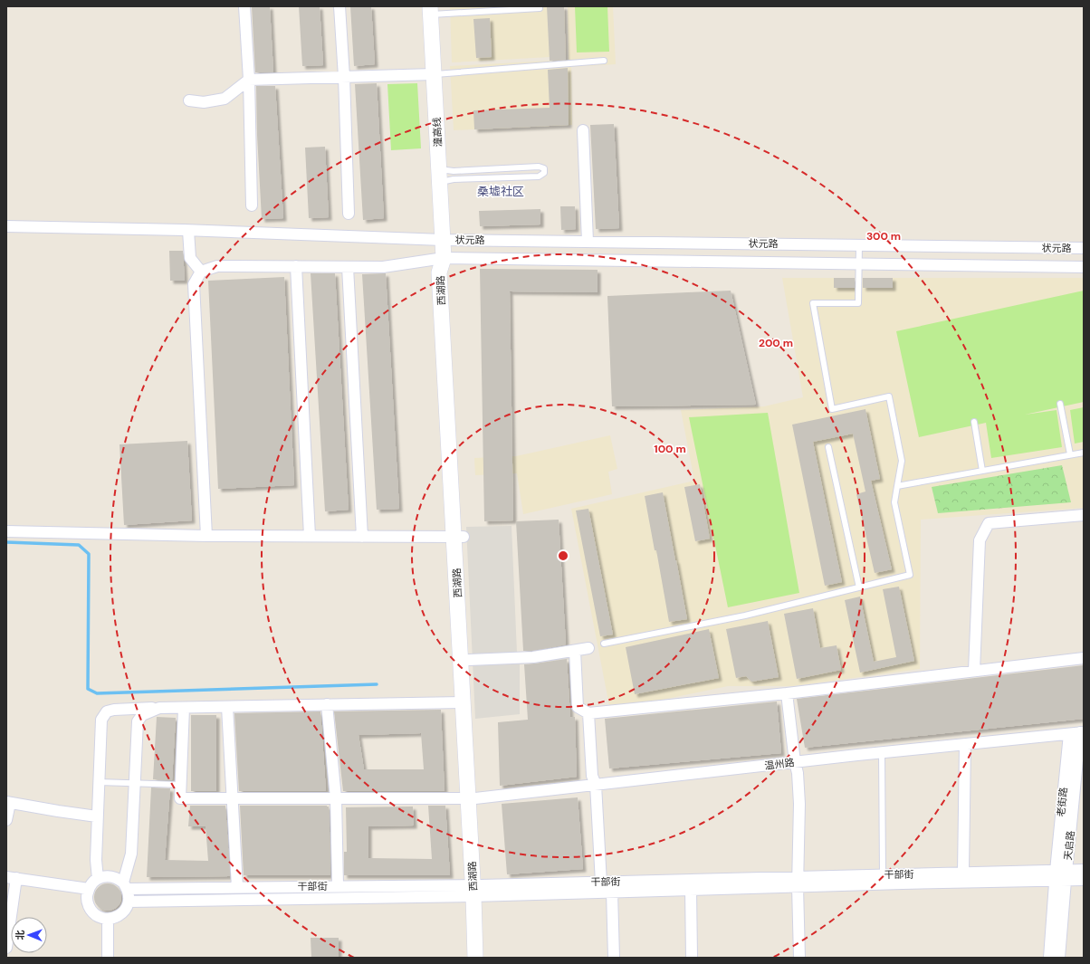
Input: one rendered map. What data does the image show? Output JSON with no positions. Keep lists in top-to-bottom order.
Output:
{
  "streets": {
    "main road": ["潼高线", "西湖路"],
    "street": [
      "状元路",
      "温州路",
      "天启路",
      "干部街"
    ]
  },
  "crossings": [
    ["潼高线", "状元路"],
    ["潼高线", "西湖路"],
    ["状元路", "西湖路"],
    ["西湖路", "温州路"],
    ["西湖路", "干部街"],
    ["温州路", "天启路"],
    ["天启路", "干部街"]
  ],
  "districts": ["桑墟社区"],
  "north": "left",
  "rings": ["300 m", "200 m", "100 m"]
}
